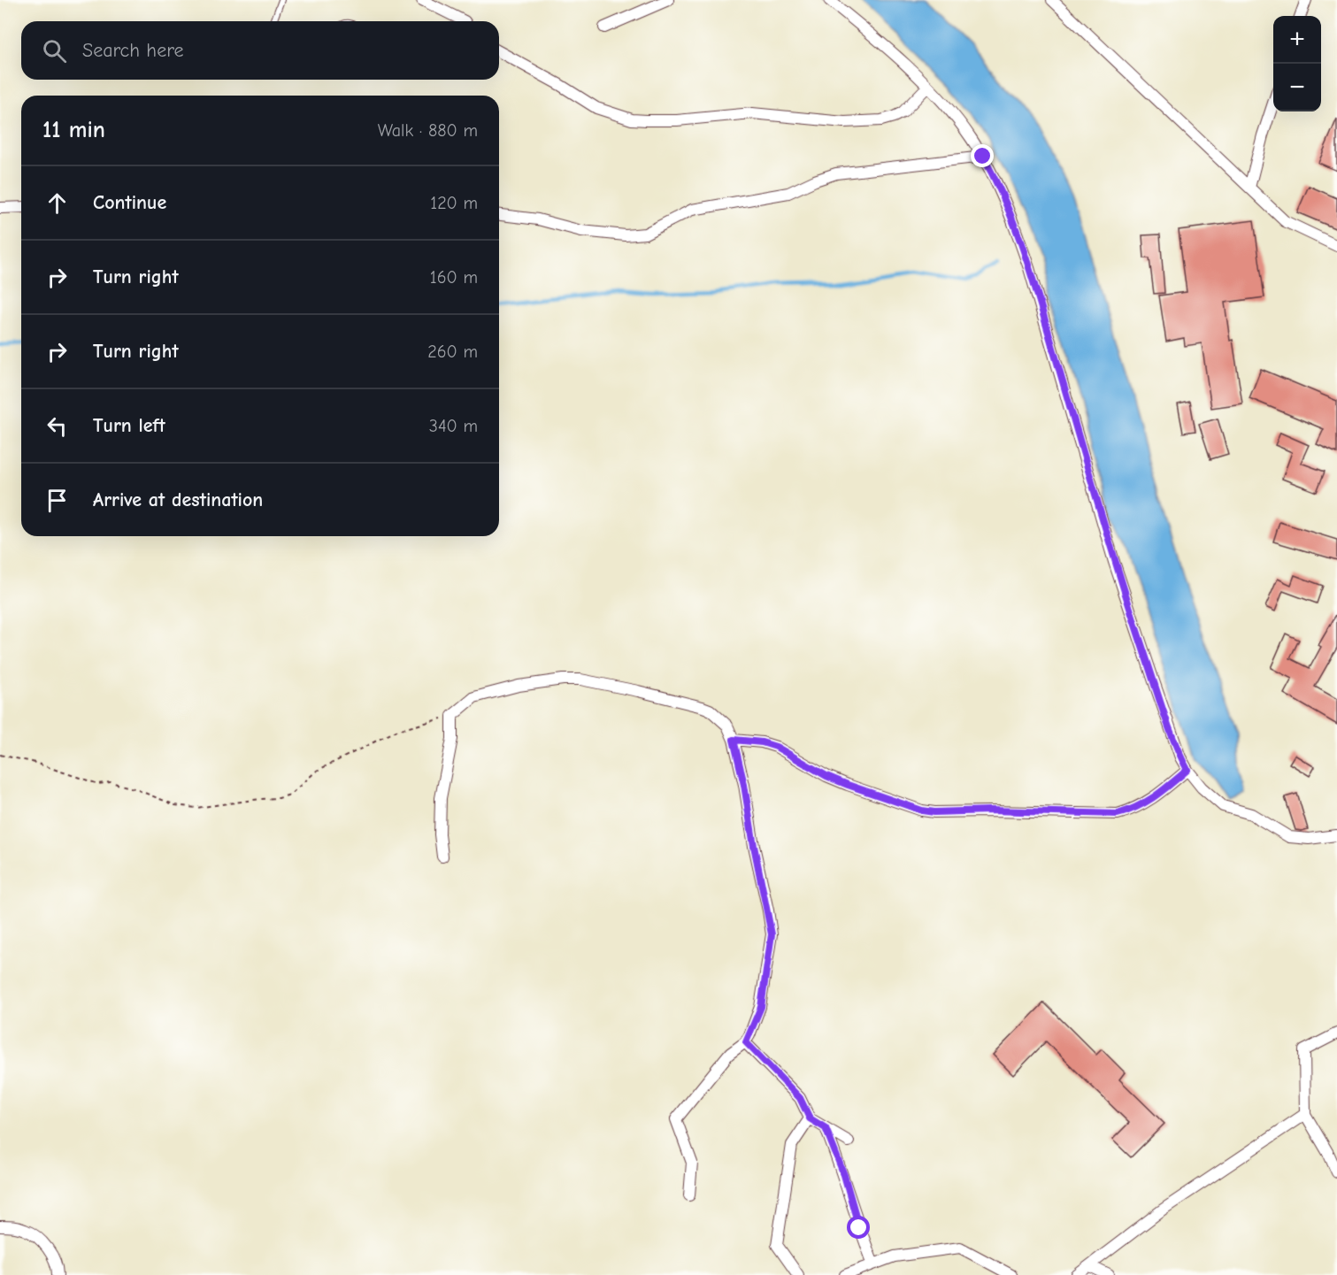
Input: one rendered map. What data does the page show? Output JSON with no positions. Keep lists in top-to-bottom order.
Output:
{
  "page": {
    "map_buttons": ["+", "−"],
    "search": "Search here",
    "heading": ["11 min", "Walk · 880 m"],
    "list": [
      ["Continue", "120 m"],
      ["Turn right", "160 m"],
      ["Turn right", "260 m"],
      ["Turn left", "340 m"],
      "Arrive at destination"
    ]
  }
}
